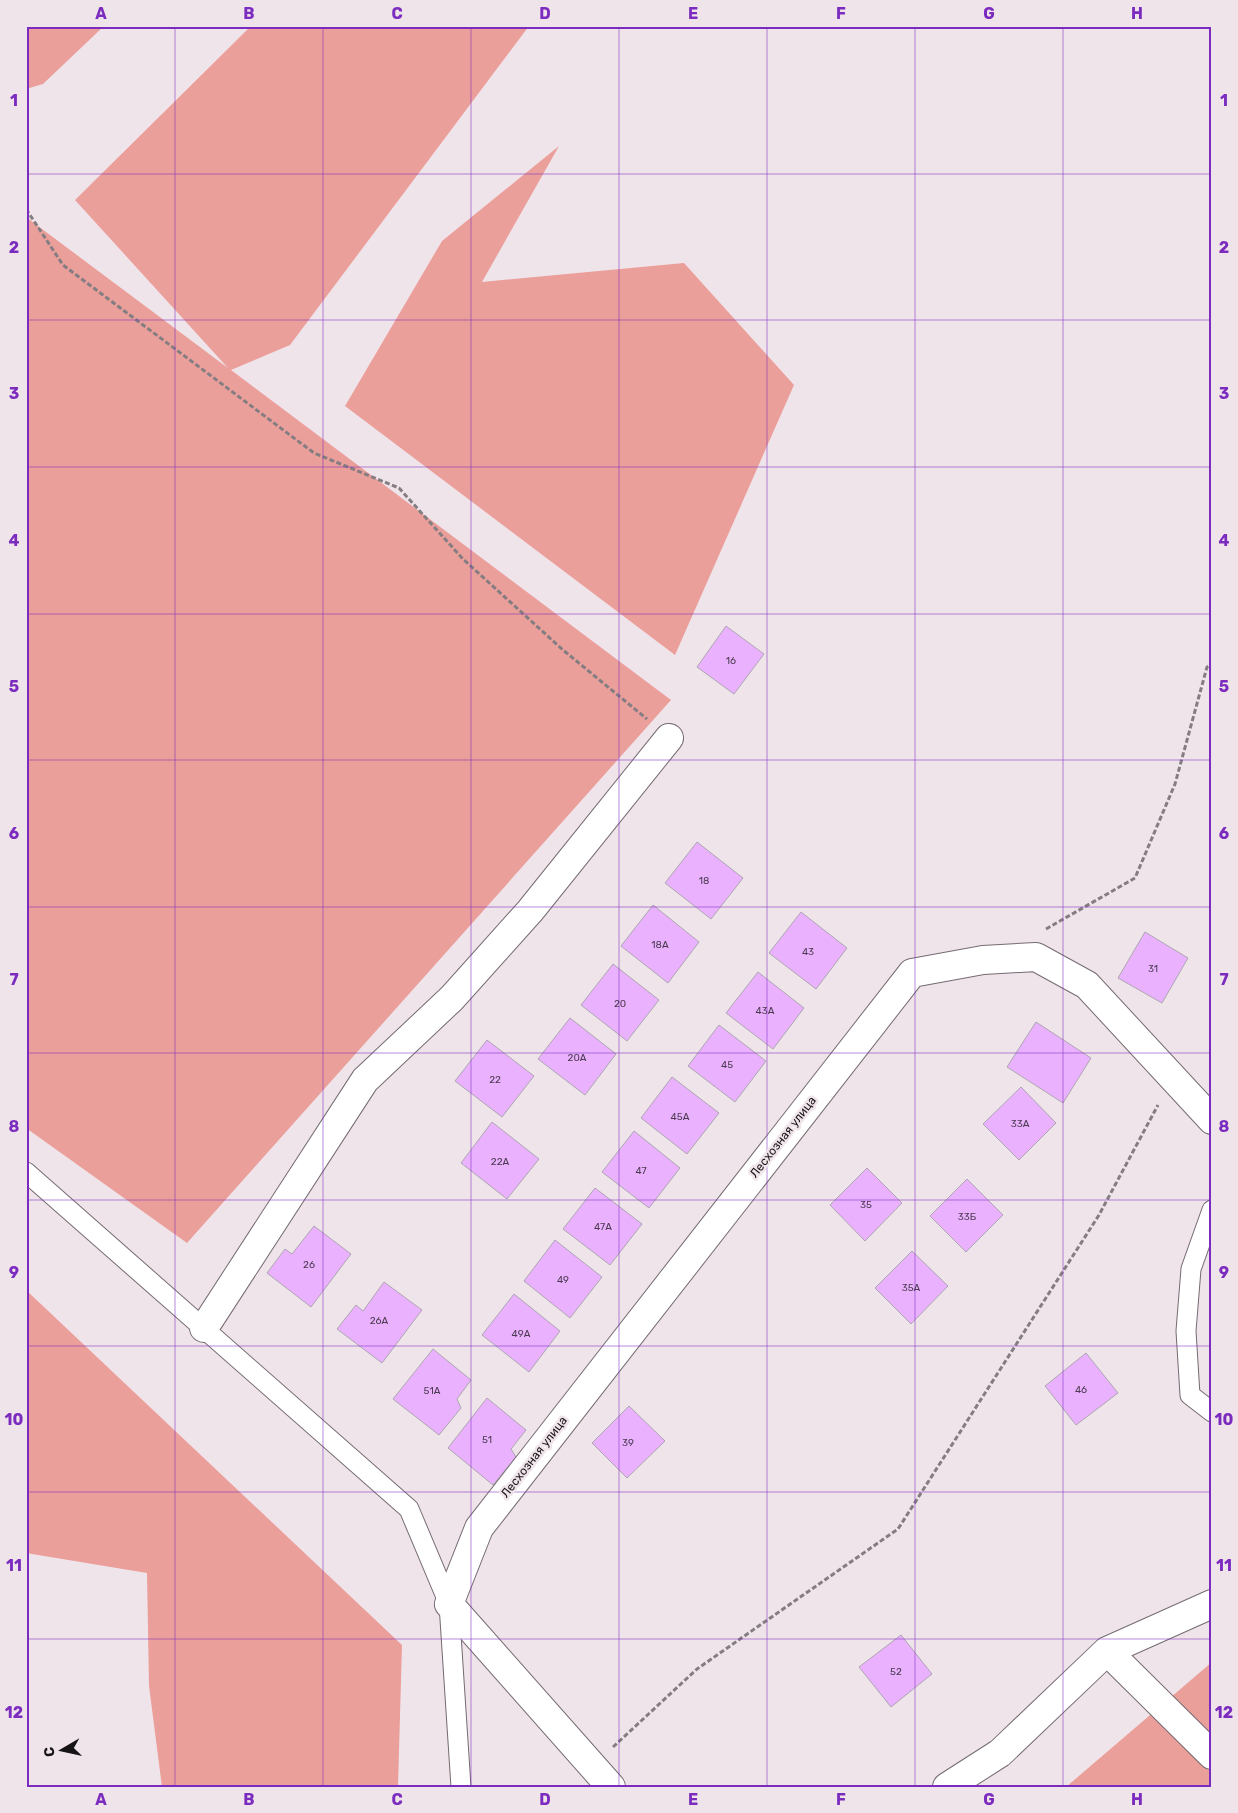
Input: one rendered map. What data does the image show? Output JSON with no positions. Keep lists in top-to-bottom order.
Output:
{
  "streets": {
    "street": ["Лесхозная улица"]
  },
  "house_numbers": [
    "16",
    "18",
    "18А",
    "43",
    "31",
    "20",
    "43А",
    "20А",
    "45",
    "22",
    "45А",
    "33А",
    "22А",
    "47",
    "35",
    "33Б",
    "47А",
    "26",
    "49",
    "35А",
    "26А",
    "49А",
    "46",
    "51А",
    "51",
    "39",
    "52"
  ],
  "north": "left",
  "grid": {
    "columns": [
      "A",
      "B",
      "C",
      "D",
      "E",
      "F",
      "G",
      "H"
    ],
    "rows": [
      "1",
      "2",
      "3",
      "4",
      "5",
      "6",
      "7",
      "8",
      "9",
      "10",
      "11",
      "12"
    ]
  }
}
